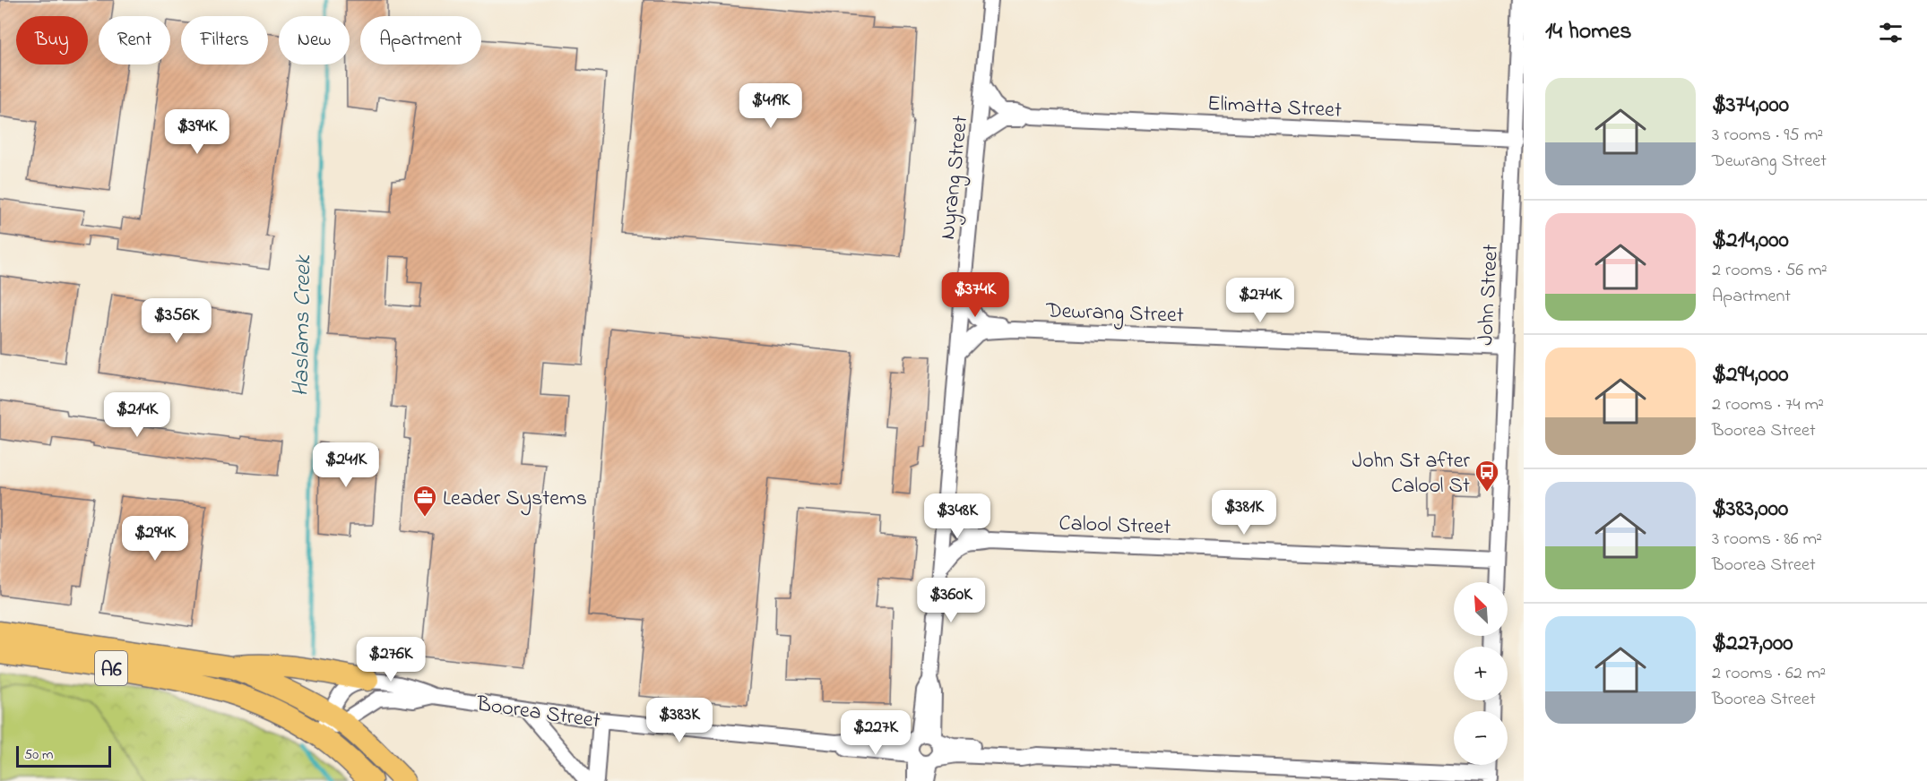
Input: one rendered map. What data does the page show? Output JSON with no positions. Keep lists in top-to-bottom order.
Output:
{
  "streets": {
    "highway": ["A6"],
    "street": [
      "Elimatta Street",
      "Nyrang Street",
      "John Street",
      "Dewrang Street",
      "Calool Street",
      "Boorea Street"
    ]
  },
  "crossings": [
    ["Elimatta Street", "Nyrang Street"],
    ["Elimatta Street", "John Street"],
    ["Nyrang Street", "Dewrang Street"],
    ["Nyrang Street", "Calool Street"],
    ["Nyrang Street", "Boorea Street"],
    ["John Street", "Dewrang Street"],
    ["John Street", "Calool Street"],
    ["A6", "Boorea Street"]
  ],
  "water": ["Haslams Creek"],
  "places": {
    "bus stop": ["John St after Calool St"],
    "office": ["Leader Systems"]
  },
  "scale_bar": "50 m",
  "north": "top left",
  "page": {
    "heading": "14 homes",
    "chip": [
      "Buy",
      "Rent",
      "Filters",
      "New",
      "Apartment"
    ],
    "list": [
      {
        "name": "$374,000",
        "note": "3 rooms · 95 m² · Dewrang Street"
      },
      {
        "name": "$214,000",
        "note": "2 rooms · 56 m² · Apartment"
      },
      {
        "name": "$294,000",
        "note": "2 rooms · 74 m² · Boorea Street"
      },
      {
        "name": "$383,000",
        "note": "3 rooms · 86 m² · Boorea Street"
      },
      {
        "name": "$227,000",
        "note": "2 rooms · 62 m² · Boorea Street"
      }
    ],
    "price": [
      "$419K",
      "$394K",
      "$374K",
      "$274K",
      "$356K",
      "$214K",
      "$241K",
      "$381K",
      "$348K",
      "$294K",
      "$360K",
      "$276K",
      "$383K",
      "$227K"
    ],
    "map_buttons": ["+", "−"],
    "scale": "50 m"
  }
}
